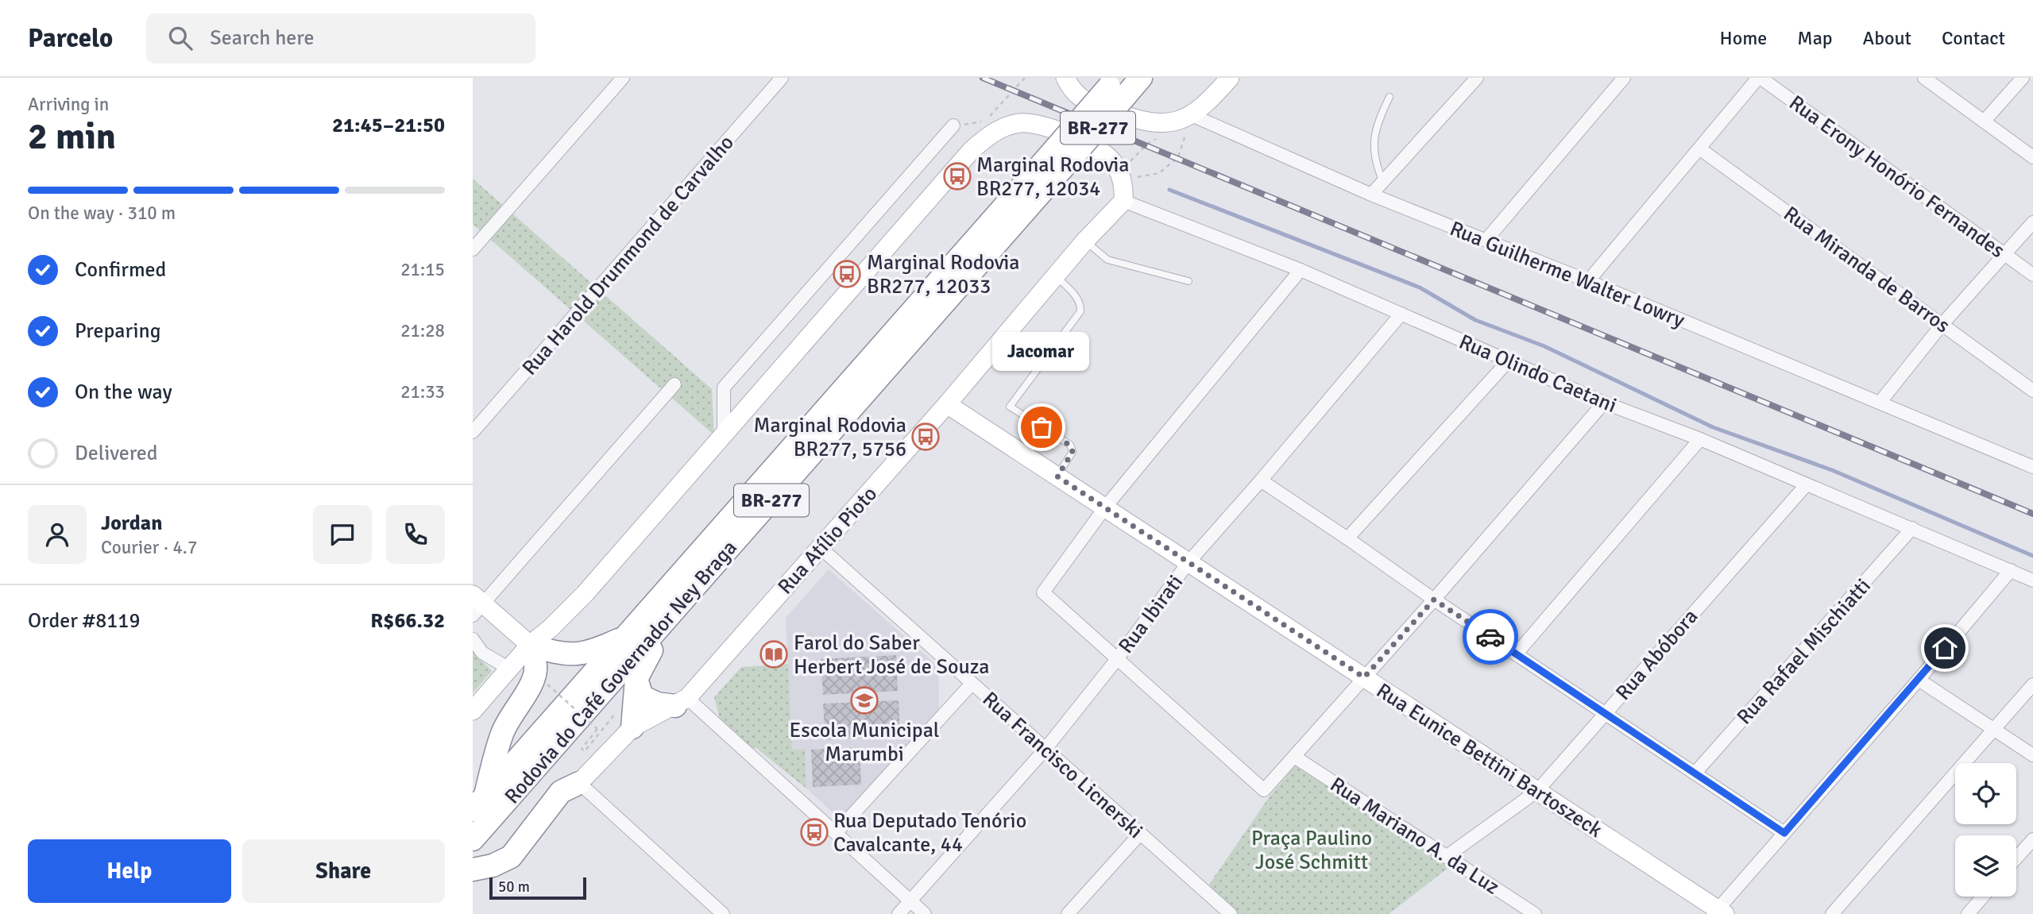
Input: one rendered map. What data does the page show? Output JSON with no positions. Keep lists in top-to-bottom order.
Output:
{
  "streets": {
    "highway": ["BR-277", "Rodovia do Café Governador Ney Braga"],
    "street": [
      "Rua Erony Honório Fernandes",
      "Rua Harold Drummond de Carvalho",
      "Rua Miranda de Barros",
      "Rua Guilherme Walter Lowry",
      "Rua Olindo Caetani",
      "Rua Atílio Pioto",
      "Rua Ibirati",
      "Rua Rafael Mischiatti",
      "Rua Abóbora",
      "Rua Eunice Bettini Bartoszeck",
      "Rua Francisco Licnerski",
      "Rua Mariano A. da Luz"
    ]
  },
  "crossings": [
    ["Rua Olindo Caetani", "Rua Atílio Pioto"],
    ["Rua Olindo Caetani", "Rua Ibirati"],
    ["Rua Olindo Caetani", "Rua Rafael Mischiatti"],
    ["Rua Olindo Caetani", "Rua Abóbora"],
    ["Rua Atílio Pioto", "Rua Eunice Bettini Bartoszeck"],
    ["Rua Atílio Pioto", "Rua Francisco Licnerski"],
    ["Rua Ibirati", "Rua Eunice Bettini Bartoszeck"],
    ["Rua Ibirati", "Rua Francisco Licnerski"],
    ["Rua Abóbora", "Rua Eunice Bettini Bartoszeck"],
    ["Rua Abóbora", "Rua Mariano A. da Luz"]
  ],
  "parks": ["Praça Paulino José Schmitt"],
  "places": {
    "bus stop": [
      "Marginal Rodovia BR277, 12034",
      "Marginal Rodovia BR277, 12033",
      "Marginal Rodovia BR277, 5756",
      "Rua Deputado Tenório Cavalcante, 44"
    ],
    "other": ["Jacomar"],
    "library": ["Farol do Saber Herbert José de Souza"],
    "school or university": ["Escola Municipal Marumbi"]
  },
  "scale_bar": "50 m",
  "page": {
    "header": "Parcelo",
    "search": "Search here",
    "nav": [
      "Home",
      "Map",
      "About",
      "Contact"
    ],
    "heading": ["2 min", "Arriving in", "21:45–21:50"],
    "panel": [
      "Jordan",
      "Courier · 4.7",
      "Order #8119",
      "R$66.32"
    ],
    "bar": "On the way · 310 m",
    "list": [
      ["Confirmed", "21:15"],
      ["Preparing", "21:28"],
      ["On the way", "21:33"],
      "Delivered"
    ],
    "bubble": "Jacomar",
    "buttons": ["Help", "Share"],
    "scale": "50 m"
  }
}
